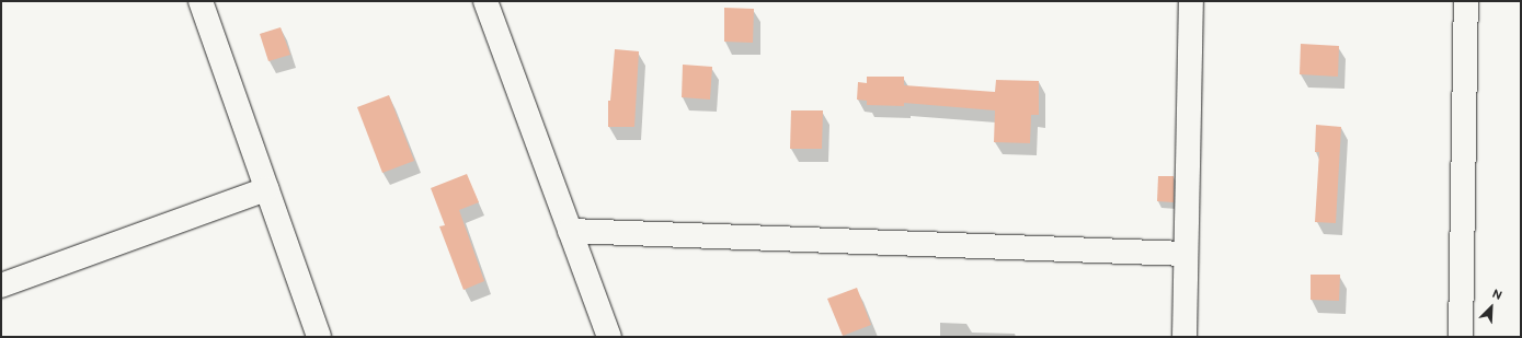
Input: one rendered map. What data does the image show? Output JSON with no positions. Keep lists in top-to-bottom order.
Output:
{
  "north": "top right"
}
